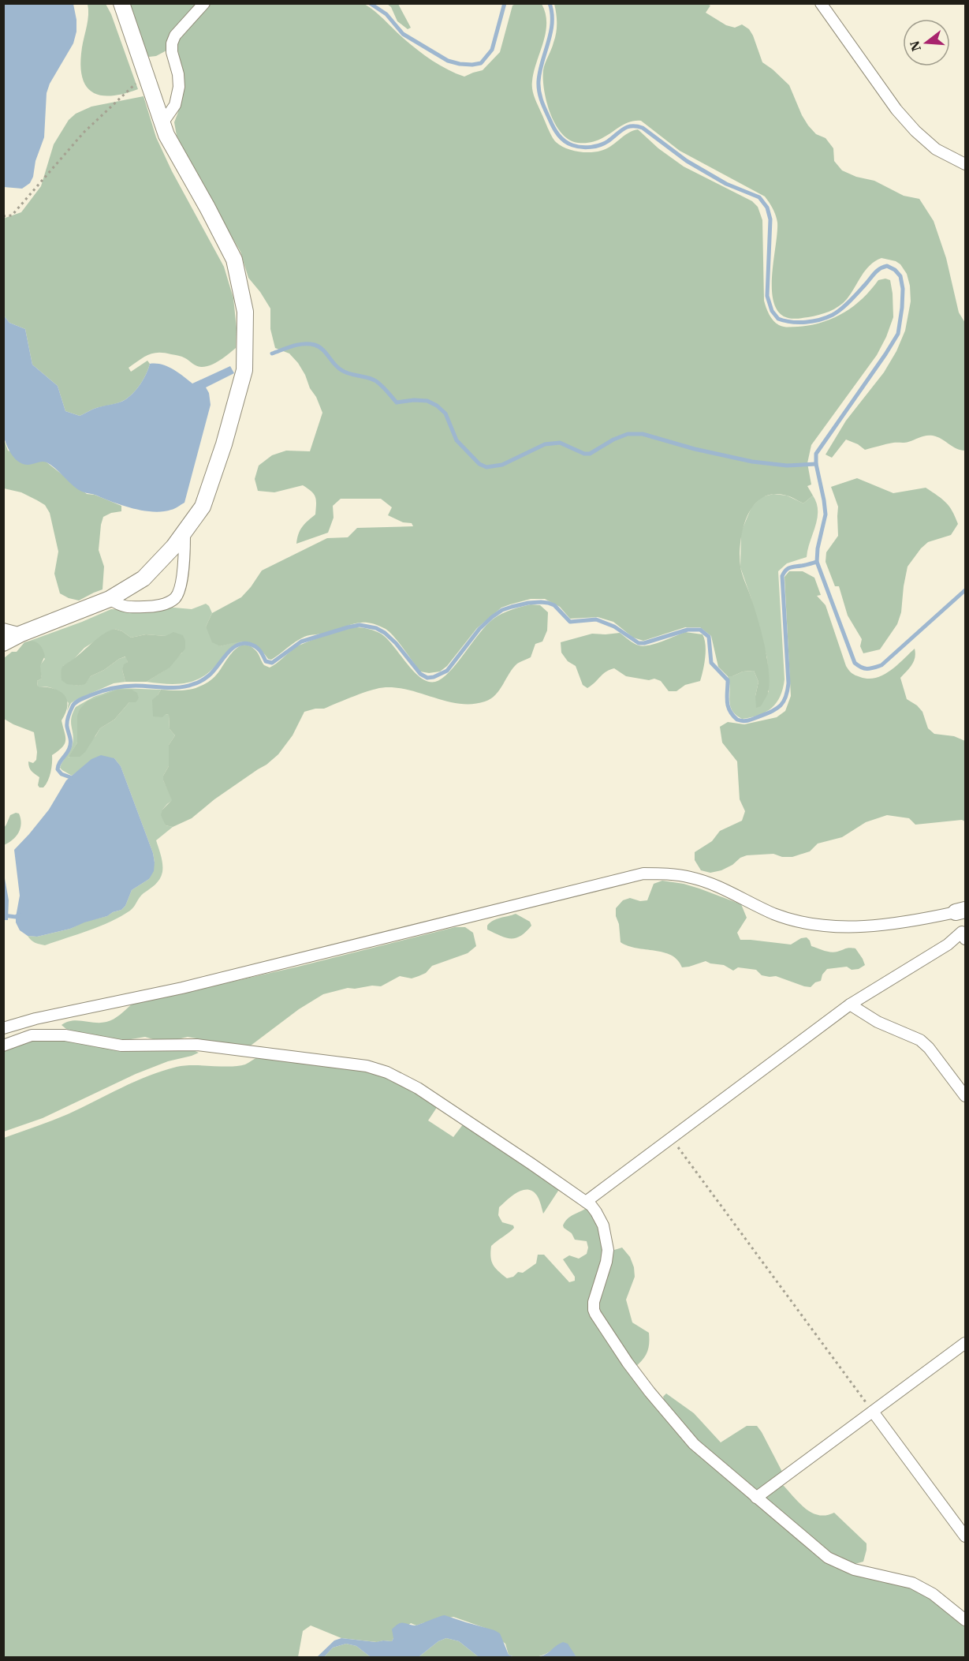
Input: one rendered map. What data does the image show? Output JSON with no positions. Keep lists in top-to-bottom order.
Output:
{
  "north": "left"
}
